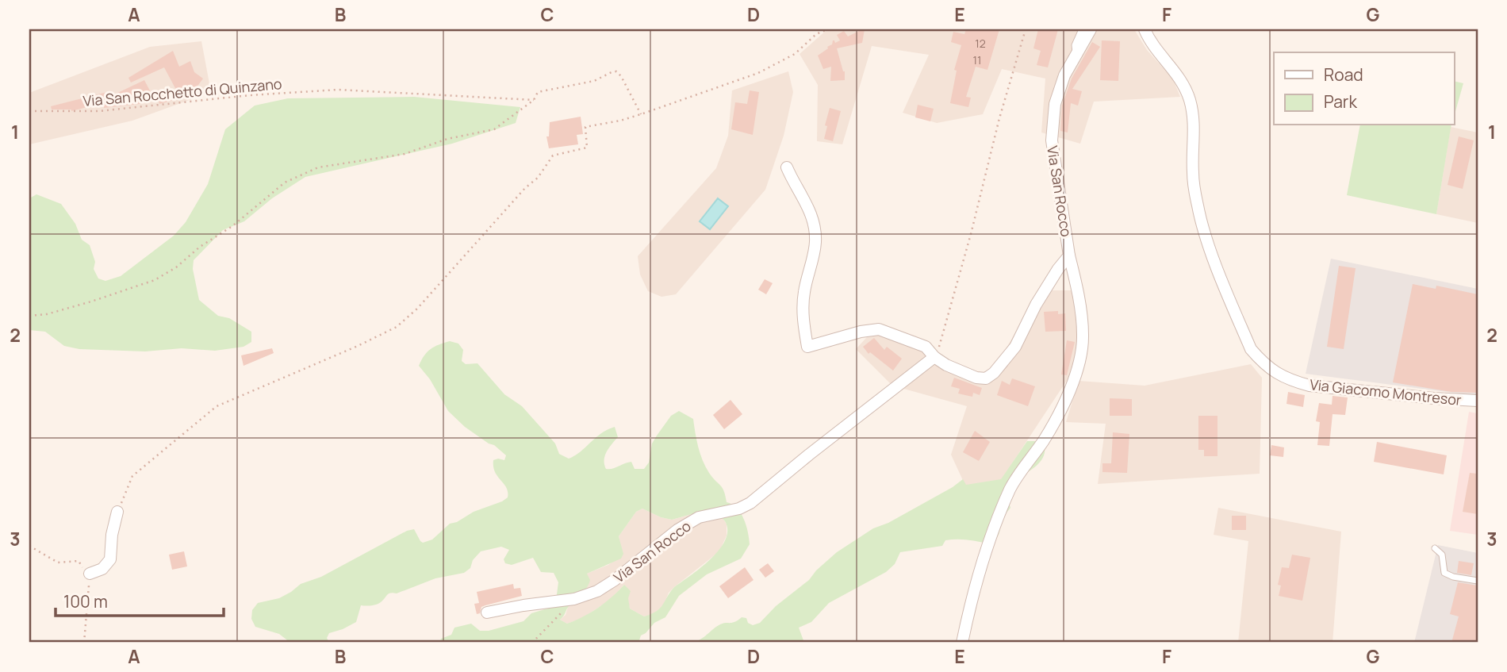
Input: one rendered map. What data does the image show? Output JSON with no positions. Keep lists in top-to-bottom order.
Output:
{
  "streets": {
    "street": ["Via San Rocco", "Via Giacomo Montresor"],
    "path": ["Via San Rocchetto di Quinzano"]
  },
  "house_numbers": ["12", "11"],
  "legend": ["Road", "Park"],
  "scale_bar": "100 m",
  "grid": {
    "columns": [
      "A",
      "B",
      "C",
      "D",
      "E",
      "F",
      "G"
    ],
    "rows": ["1", "2", "3"]
  }
}
